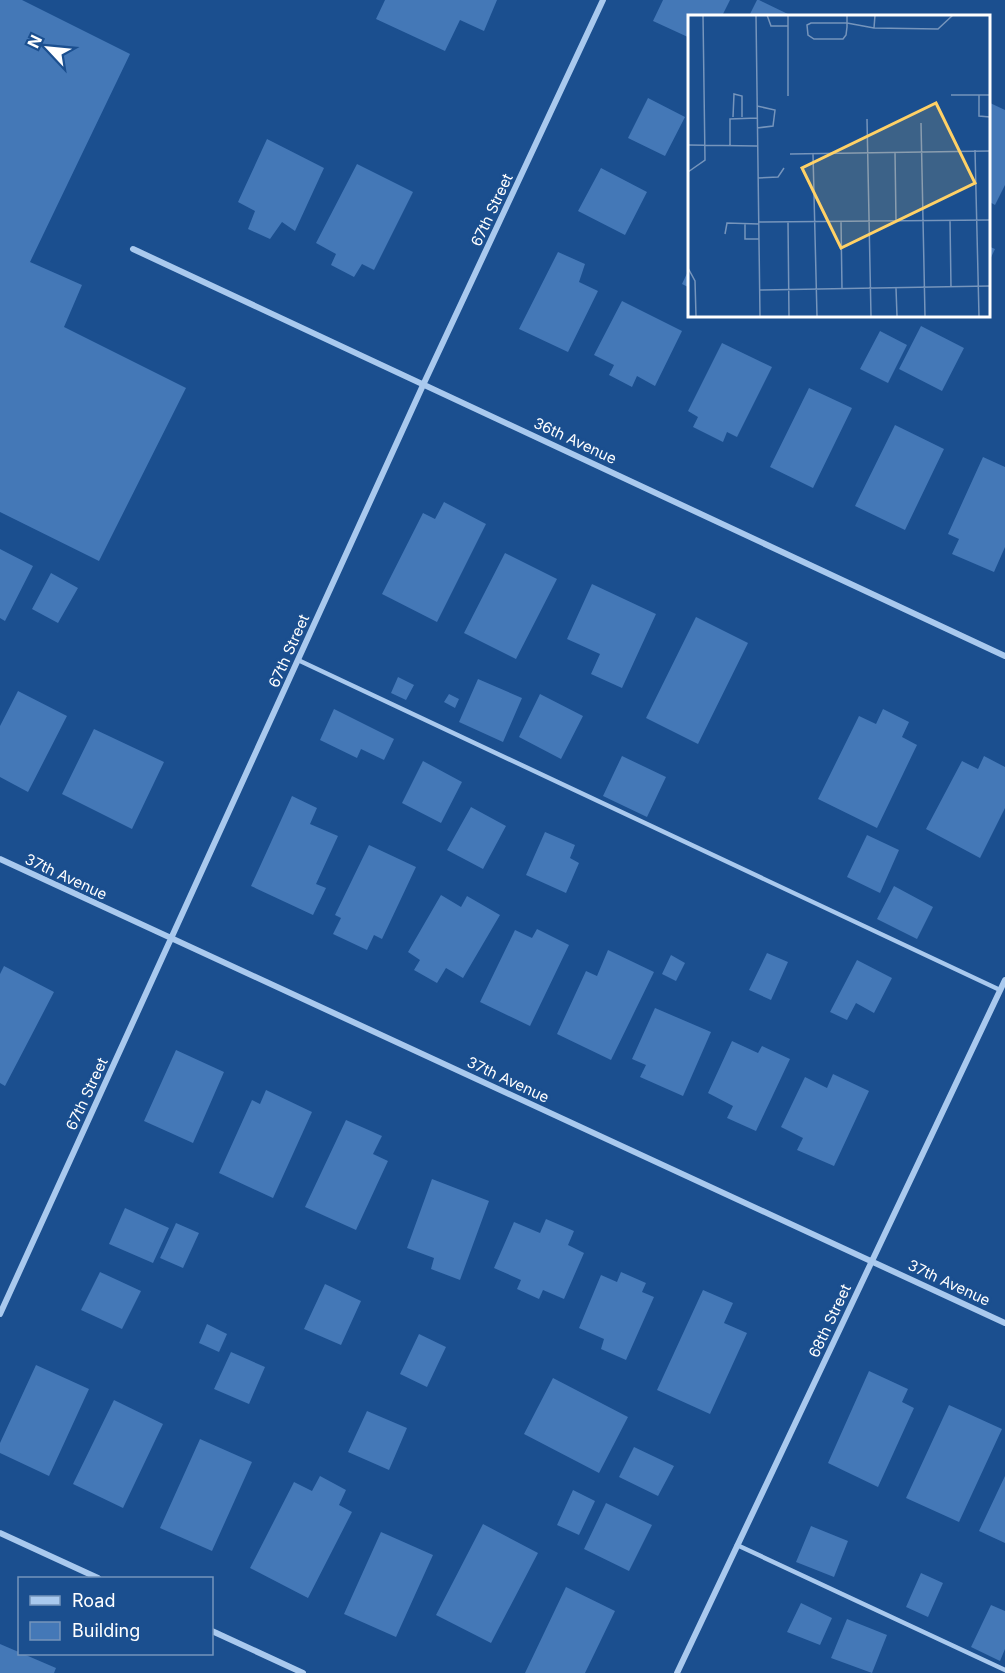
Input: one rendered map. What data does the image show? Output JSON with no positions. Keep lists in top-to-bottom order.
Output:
{
  "streets": {
    "street": [
      "67th Street",
      "36th Avenue",
      "37th Avenue",
      "68th Street"
    ]
  },
  "crossings": [
    ["67th Street", "36th Avenue"],
    ["67th Street", "37th Avenue"],
    ["37th Avenue", "68th Street"]
  ],
  "legend": ["Road", "Building"],
  "north": "top left"
}
